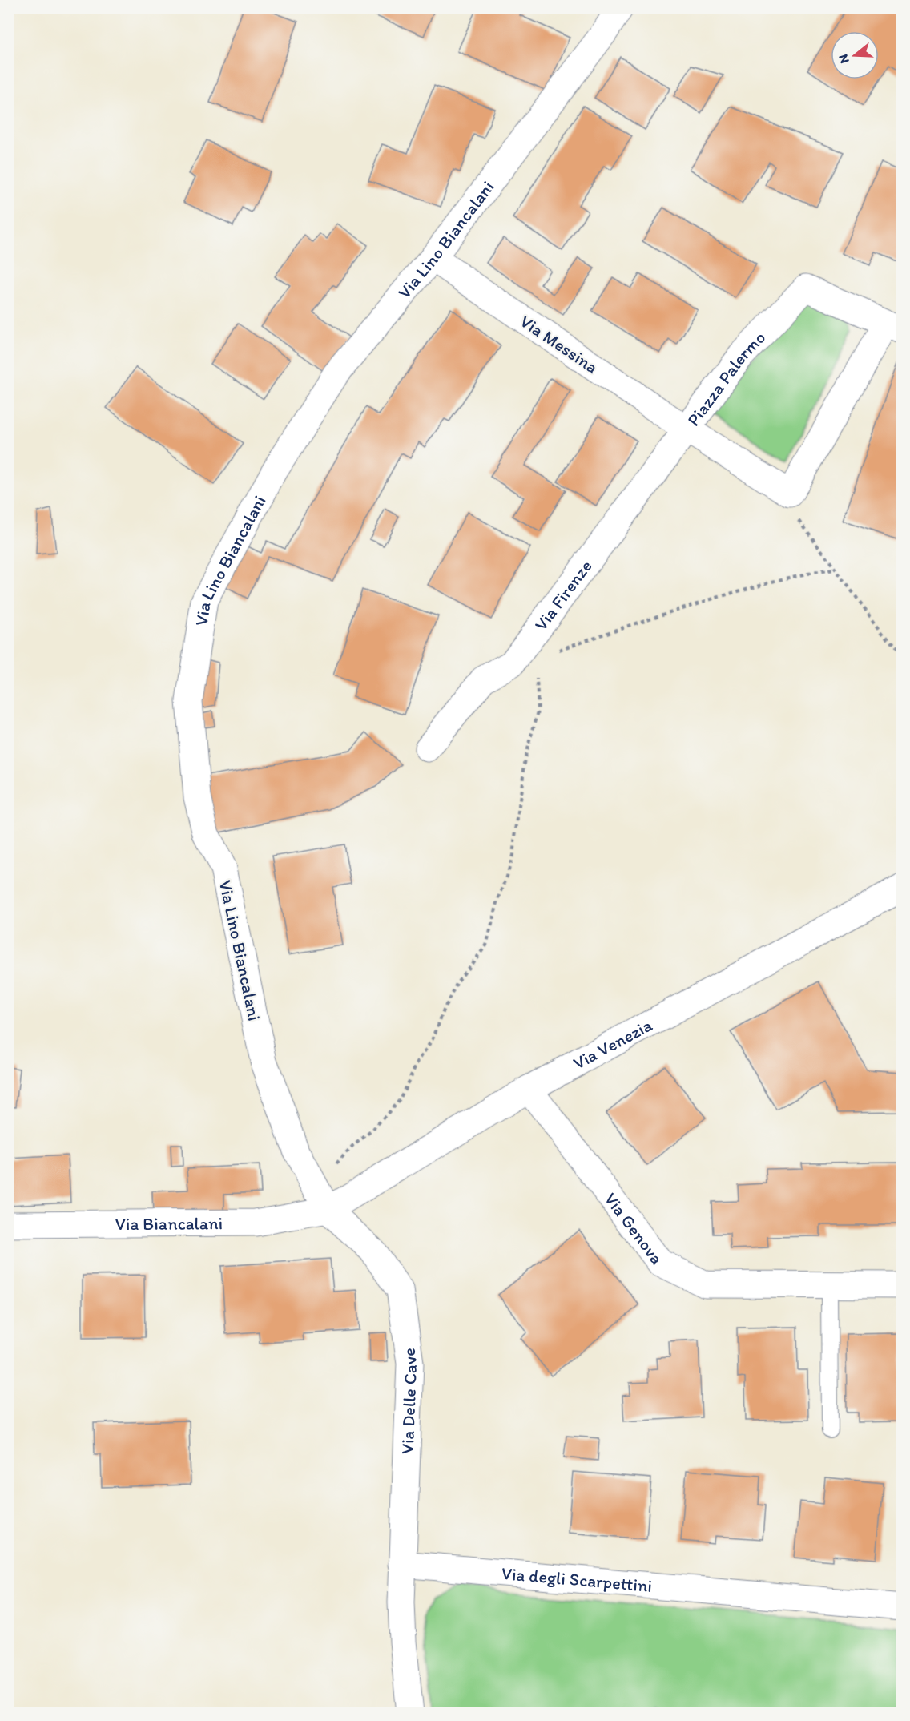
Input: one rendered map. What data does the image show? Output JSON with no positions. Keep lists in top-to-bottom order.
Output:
{
  "streets": {
    "street": [
      "Via Lino Biancalani",
      "Via Messina",
      "Piazza Palermo",
      "Via Firenze",
      "Via Venezia",
      "Via Biancalani",
      "Via Genova",
      "Via Delle Cave",
      "Via degli Scarpettini"
    ]
  },
  "crossings": [
    ["Via Lino Biancalani", "Via Messina"],
    ["Via Lino Biancalani", "Via Venezia"],
    ["Via Lino Biancalani", "Via Biancalani"],
    ["Via Lino Biancalani", "Via Delle Cave"],
    ["Via Messina", "Piazza Palermo"],
    ["Via Messina", "Via Firenze"],
    ["Piazza Palermo", "Via Firenze"],
    ["Via Venezia", "Via Biancalani"],
    ["Via Venezia", "Via Genova"],
    ["Via Venezia", "Via Delle Cave"],
    ["Via Biancalani", "Via Delle Cave"],
    ["Via Delle Cave", "Via degli Scarpettini"]
  ],
  "north": "left"
}
